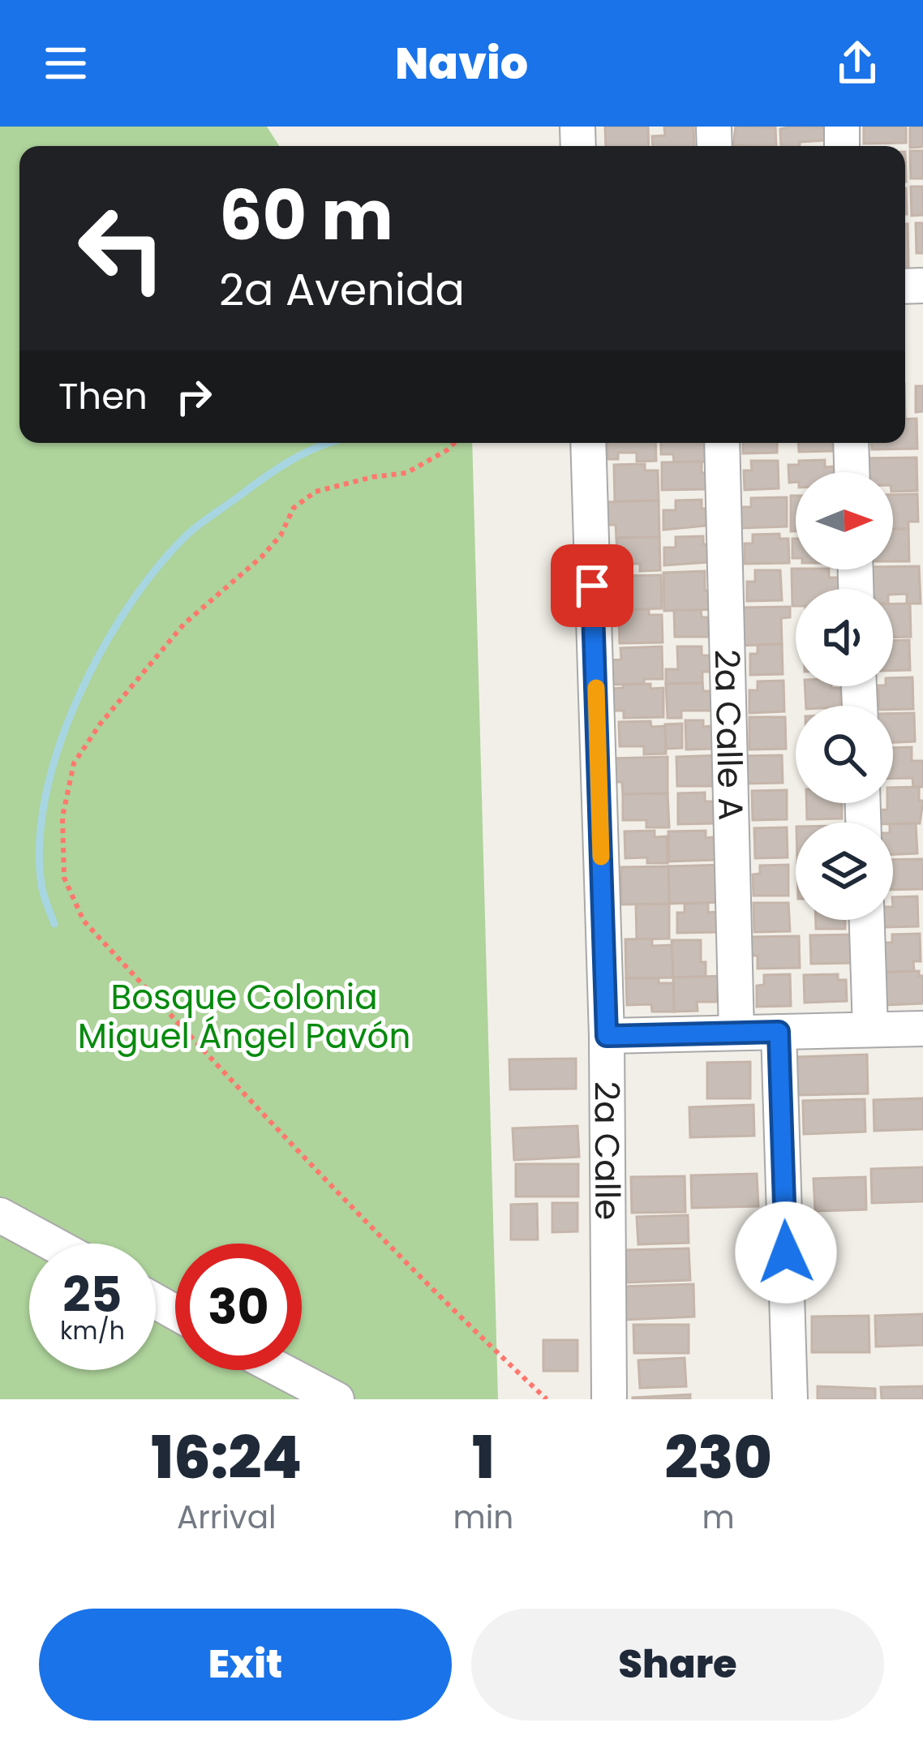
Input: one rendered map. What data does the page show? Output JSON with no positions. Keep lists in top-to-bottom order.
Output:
{
  "streets": {
    "street": ["2a Calle A", "2a Calle"]
  },
  "parks": ["Bosque Colonia Miguel Ángel Pavón"],
  "north": "right",
  "page": {
    "header": "Navio",
    "turn": ["60 m", "2a Avenida"],
    "then": "Then",
    "speed": "25 km/h",
    "limit": "30",
    "eta": [
      "16:24",
      "Arrival",
      "1",
      "min",
      "230",
      "m"
    ],
    "buttons": ["Exit", "Share"]
  }
}
